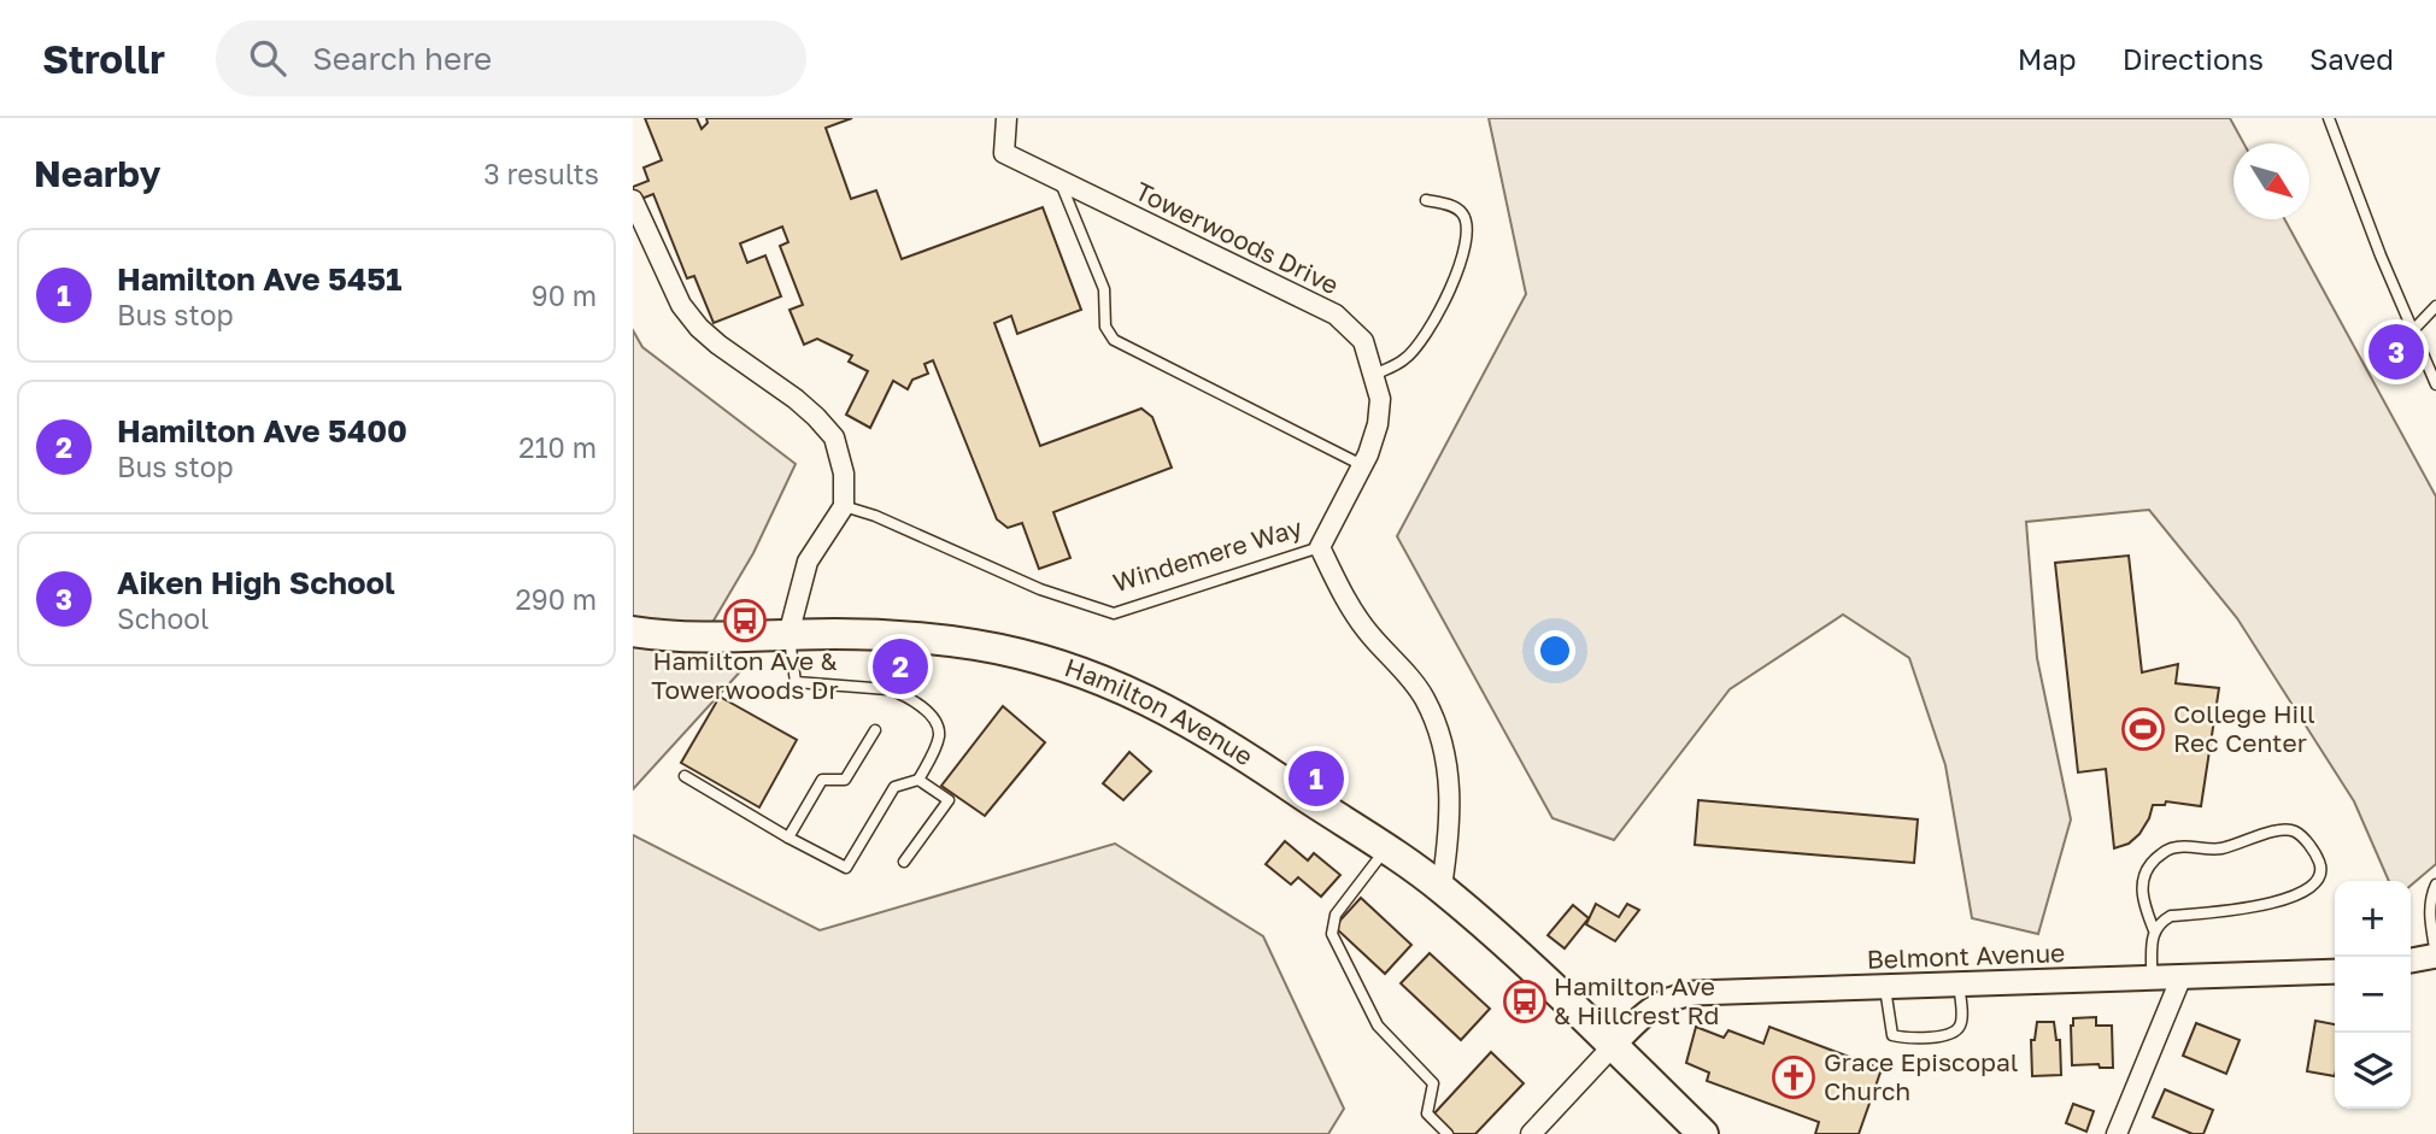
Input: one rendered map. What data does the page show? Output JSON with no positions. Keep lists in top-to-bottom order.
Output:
{
  "streets": {
    "main road": ["Hamilton Avenue"],
    "street": ["Towerwoods Drive", "Windemere Way", "Belmont Avenue"]
  },
  "crossings": [
    ["Towerwoods Drive", "Windemere Way"],
    ["Windemere Way", "Hamilton Avenue"],
    ["Hamilton Avenue", "Belmont Avenue"]
  ],
  "places": {
    "bus stop": ["Hamilton Ave & Towerwoods Dr", "Hamilton Ave & Hillcrest Rd"],
    "sports": ["College Hill Rec Center"],
    "church": ["Grace Episcopal Church"]
  },
  "north": "bottom right",
  "page": {
    "header": "Strollr",
    "search": "Search here",
    "nav": ["Map", "Directions", "Saved"],
    "heading": ["Nearby", "3 results"],
    "list": [
      {
        "mark": "1",
        "name": "Hamilton Ave 5451",
        "note": "Bus stop",
        "value": "90 m"
      },
      {
        "mark": "2",
        "name": "Hamilton Ave 5400",
        "note": "Bus stop",
        "value": "210 m"
      },
      {
        "mark": "3",
        "name": "Aiken High School",
        "note": "School",
        "value": "290 m"
      }
    ],
    "pins": ["3", "2", "1"],
    "map_buttons": ["+", "−"]
  }
}
